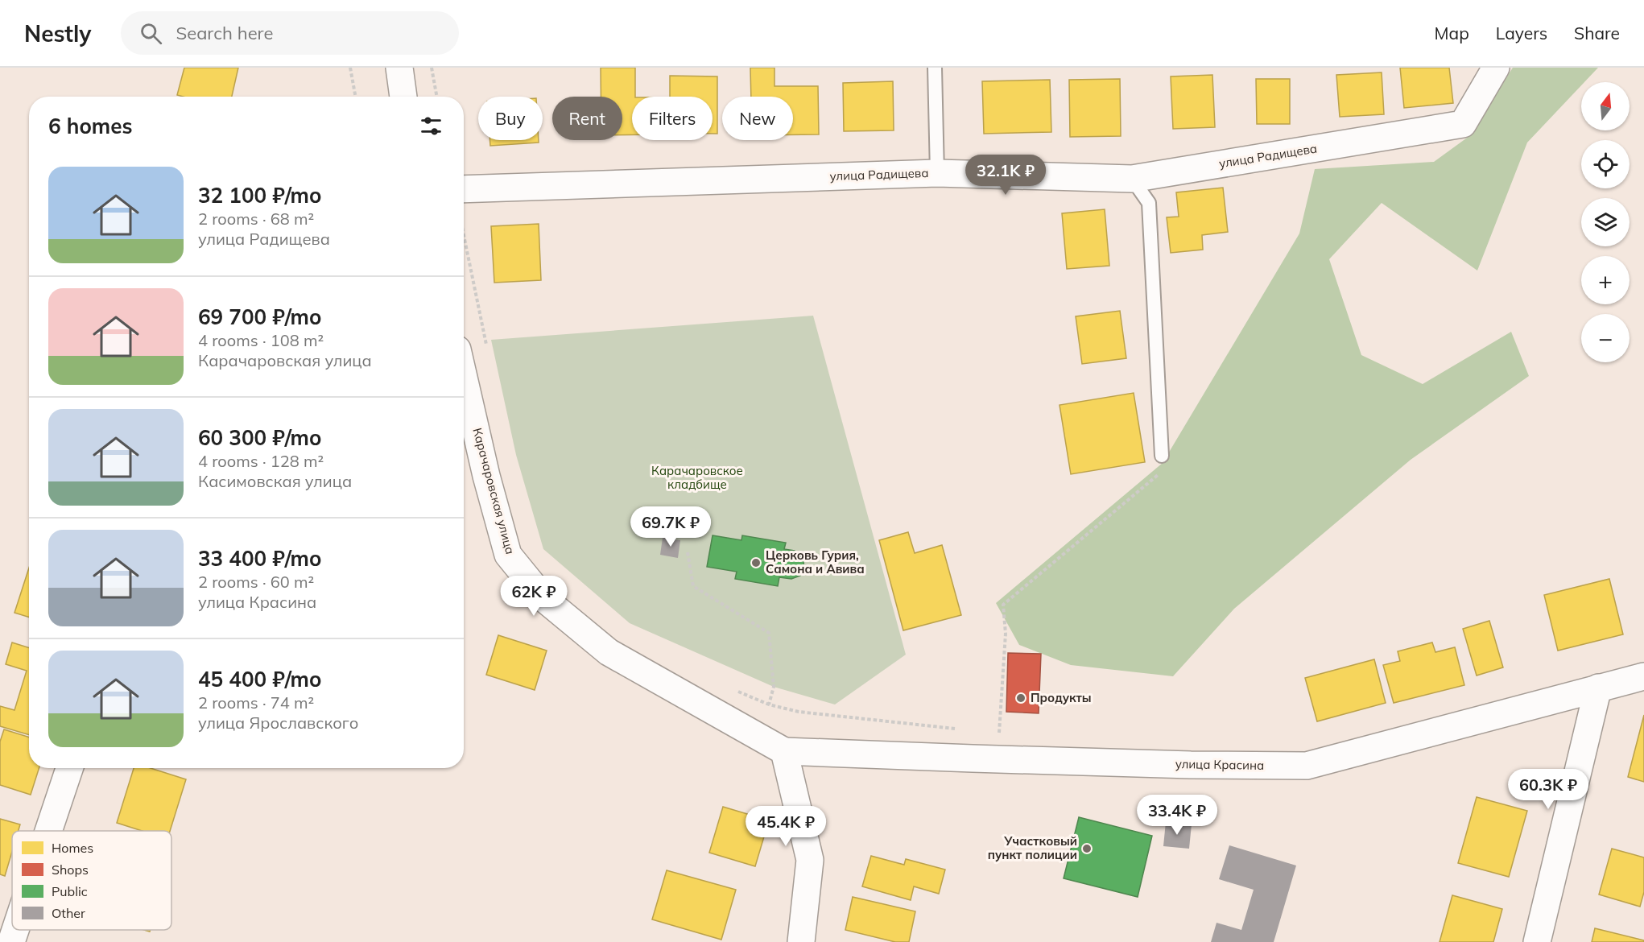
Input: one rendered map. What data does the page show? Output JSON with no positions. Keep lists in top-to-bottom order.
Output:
{
  "streets": {
    "street": ["улица Радищева", "Карачаровская улица", "улица Красина"]
  },
  "crossings": [
    ["Карачаровская улица", "улица Красина"]
  ],
  "parks": ["Карачаровское кладбище"],
  "places": ["Церковь Гурия, Самона и Авива", "Продукты", "Участковый пункт полиции"],
  "legend": [
    "Homes",
    "Shops",
    "Public",
    "Other"
  ],
  "north": "top",
  "page": {
    "header": "Nestly",
    "search": "Search here",
    "nav": ["Map", "Layers", "Share"],
    "map_buttons": ["+", "−"],
    "chip": [
      "Buy",
      "Rent",
      "Filters",
      "New"
    ],
    "heading": "6 homes",
    "price": [
      "32.1K ₽",
      "69.7K ₽",
      "62K ₽",
      "60.3K ₽",
      "33.4K ₽",
      "45.4K ₽"
    ],
    "list": [
      {
        "name": "32 100 ₽/mo",
        "note": "2 rooms · 68 m² · улица Радищева"
      },
      {
        "name": "69 700 ₽/mo",
        "note": "4 rooms · 108 m² · Карачаровская улица"
      },
      {
        "name": "60 300 ₽/mo",
        "note": "4 rooms · 128 m² · Касимовская улица"
      },
      {
        "name": "33 400 ₽/mo",
        "note": "2 rooms · 60 m² · улица Красина"
      },
      {
        "name": "45 400 ₽/mo",
        "note": "2 rooms · 74 m² · улица Ярославского"
      }
    ]
  }
}
